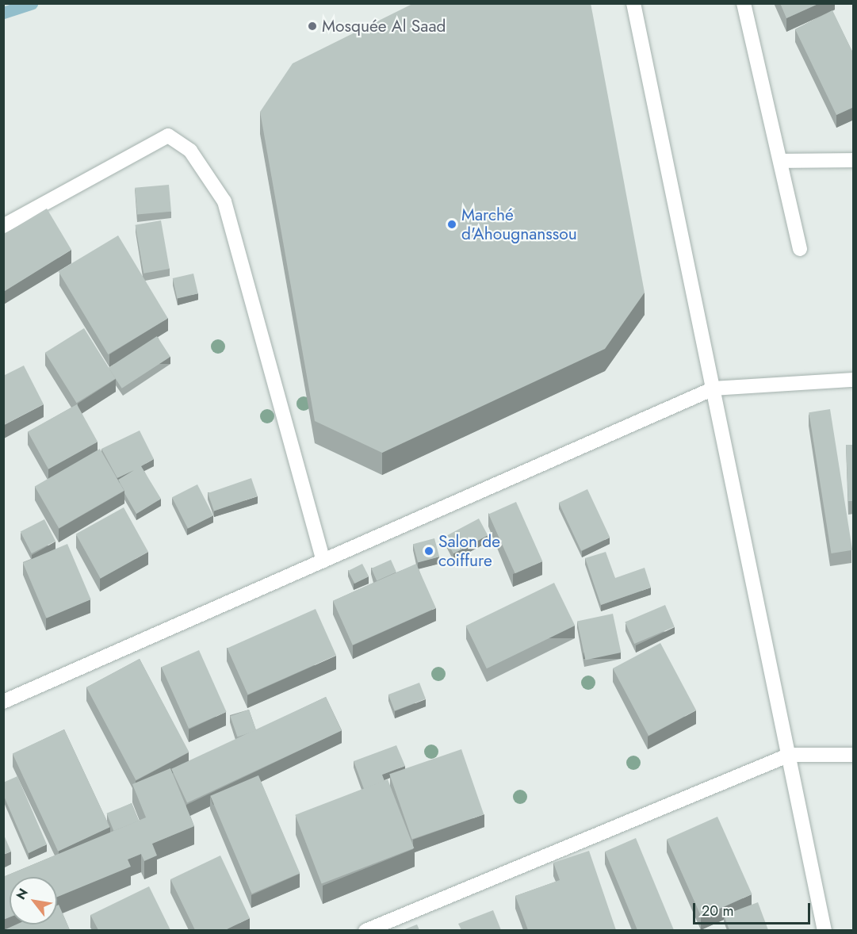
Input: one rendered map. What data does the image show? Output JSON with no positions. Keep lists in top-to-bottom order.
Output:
{
  "places": ["Mosquée Al Saad", "Marché d'Ahougnanssou", "Salon de coiffure"],
  "scale_bar": "20 m",
  "north": "top left"
}
